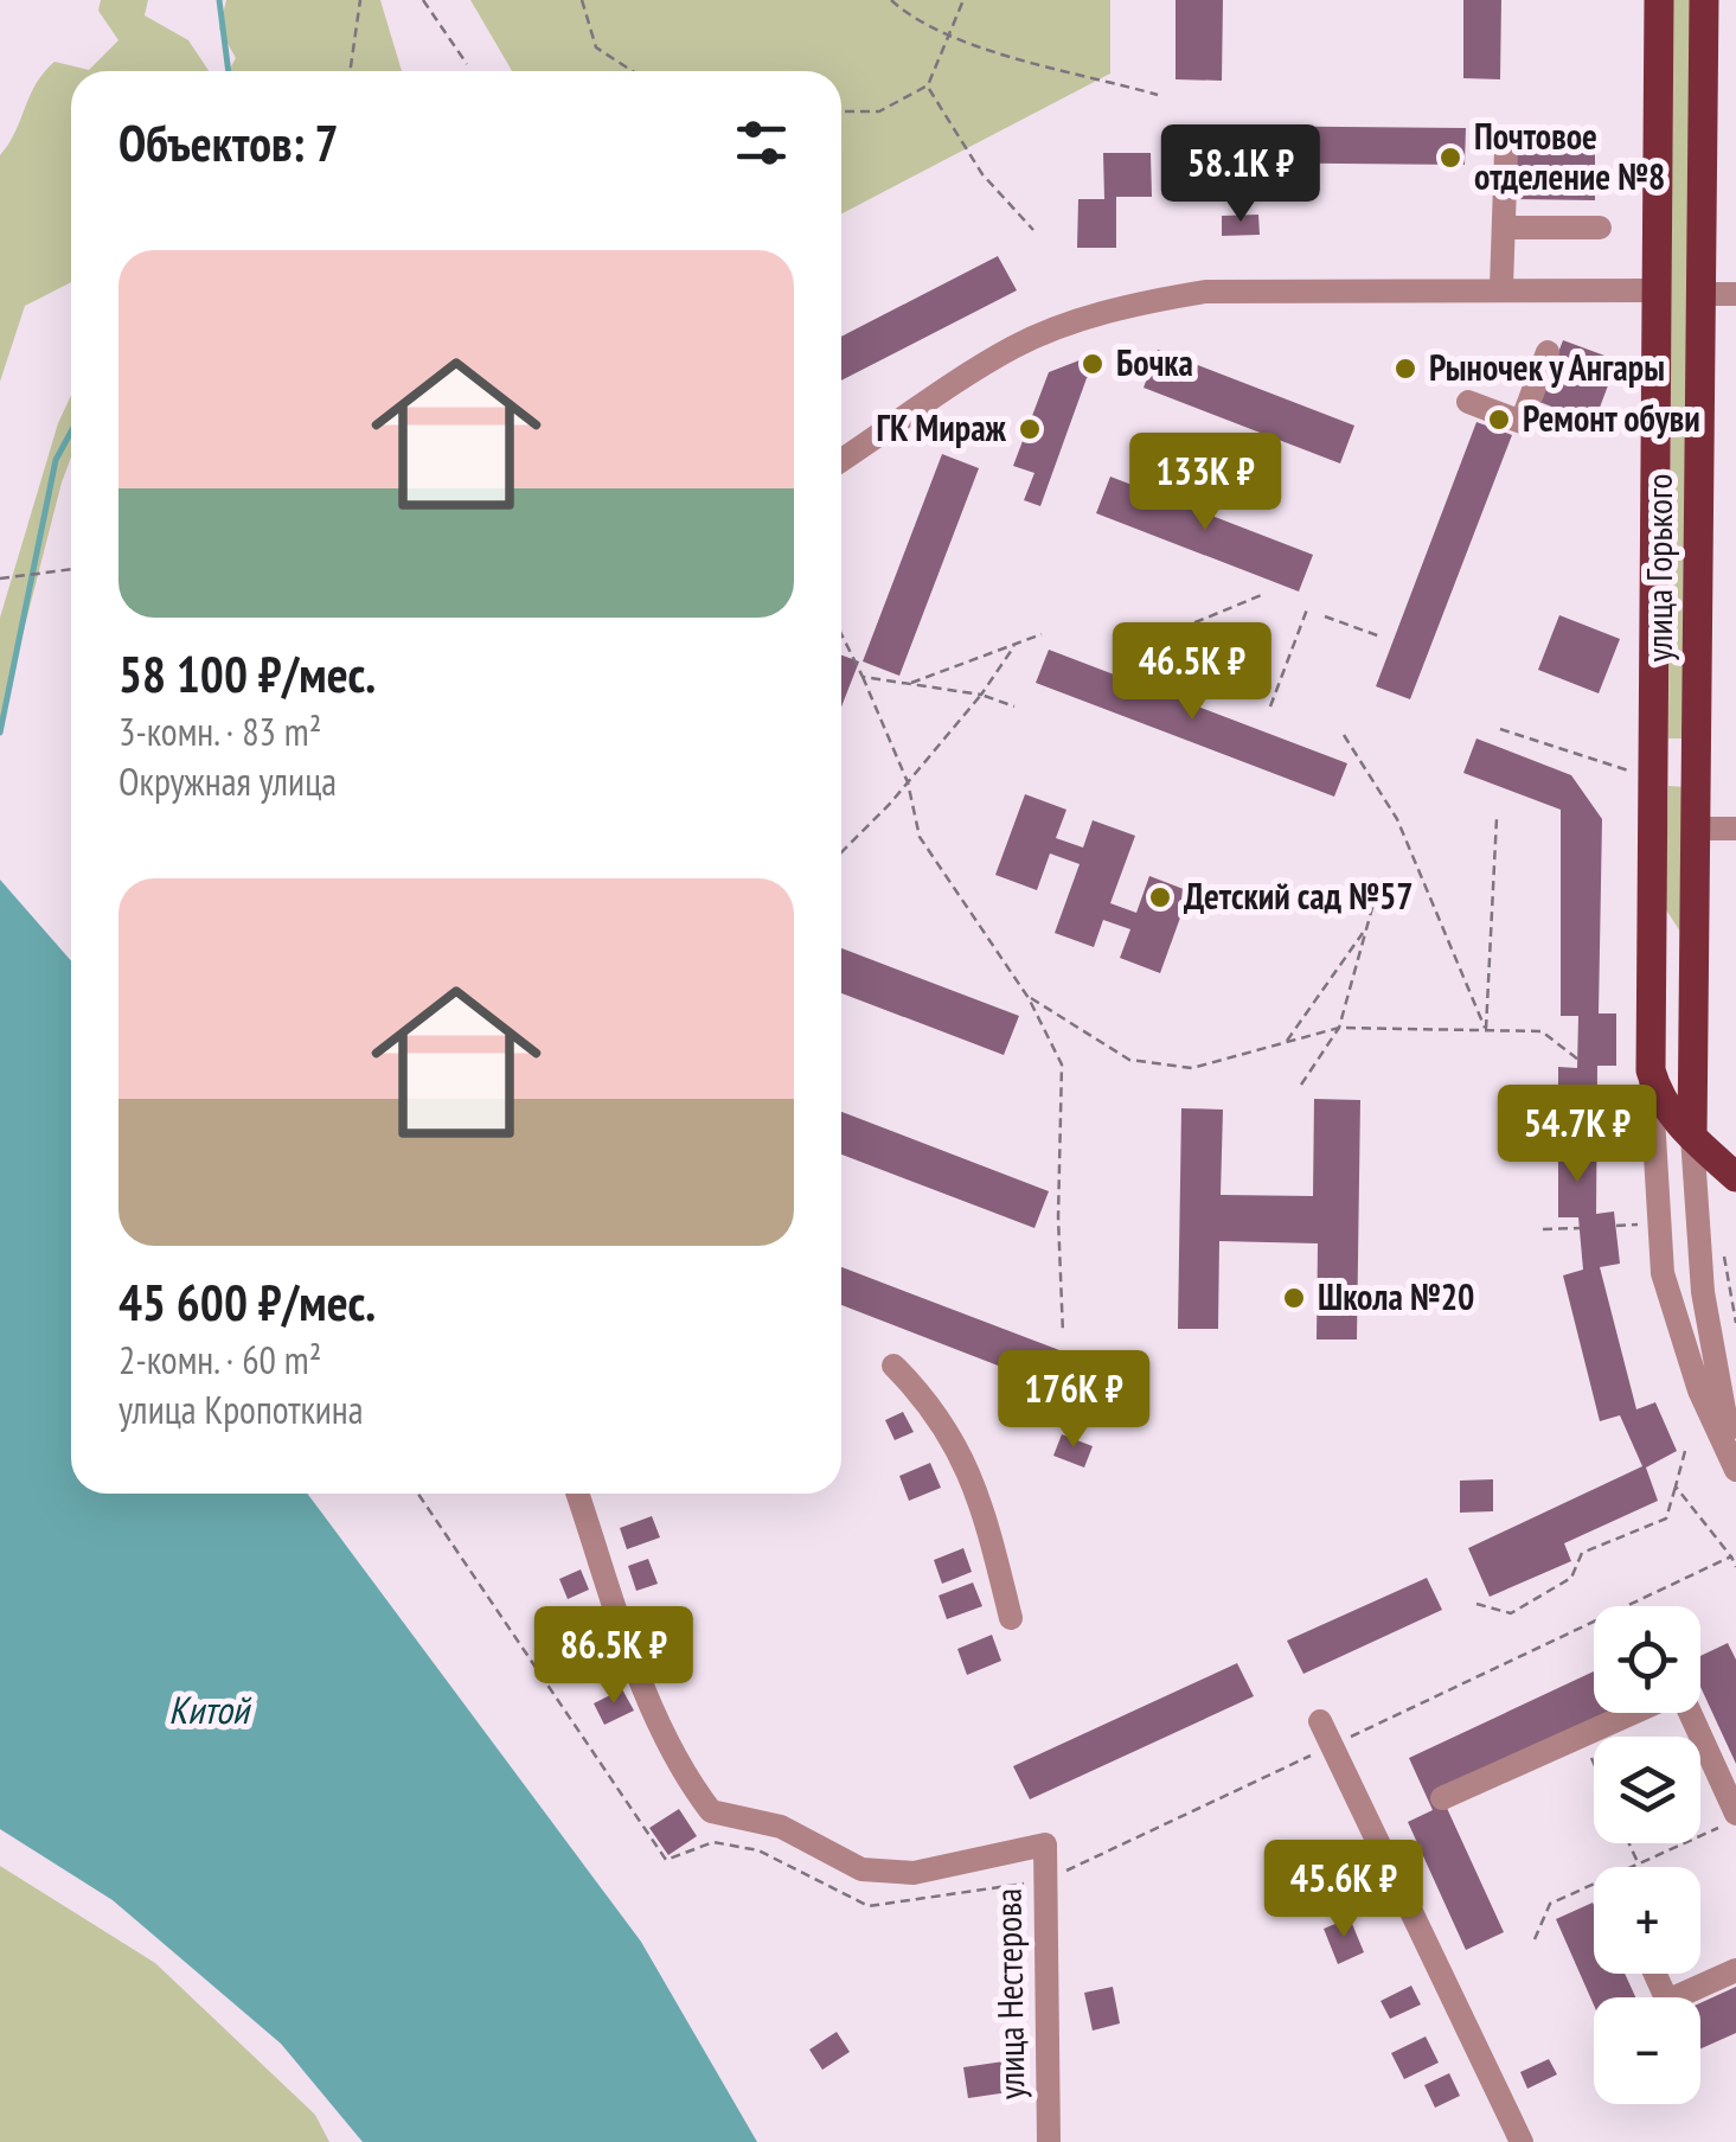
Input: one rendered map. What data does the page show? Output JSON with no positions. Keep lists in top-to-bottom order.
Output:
{
  "streets": {
    "main road": ["улица Горького"],
    "street": ["улица Нестерова"]
  },
  "water": ["Китой"],
  "places": [
    "Почтовое отделение №8",
    "Бочка",
    "Рыночек у Ангары",
    "Ремонт обуви",
    "ГК Мираж",
    "Детский сад №57",
    "Школа №20"
  ],
  "page": {
    "heading": "Объектов: 7",
    "price": [
      "58.1K ₽",
      "133K ₽",
      "46.5K ₽",
      "54.7K ₽",
      "176K ₽",
      "86.5K ₽",
      "45.6K ₽"
    ],
    "list": [
      {
        "name": "58 100 ₽/мес.",
        "note": "3-комн. · 83 m² · Окружная улица"
      },
      {
        "name": "45 600 ₽/мес.",
        "note": "2-комн. · 60 m² · улица Кропоткина"
      }
    ],
    "map_buttons": ["+", "−"]
  }
}
